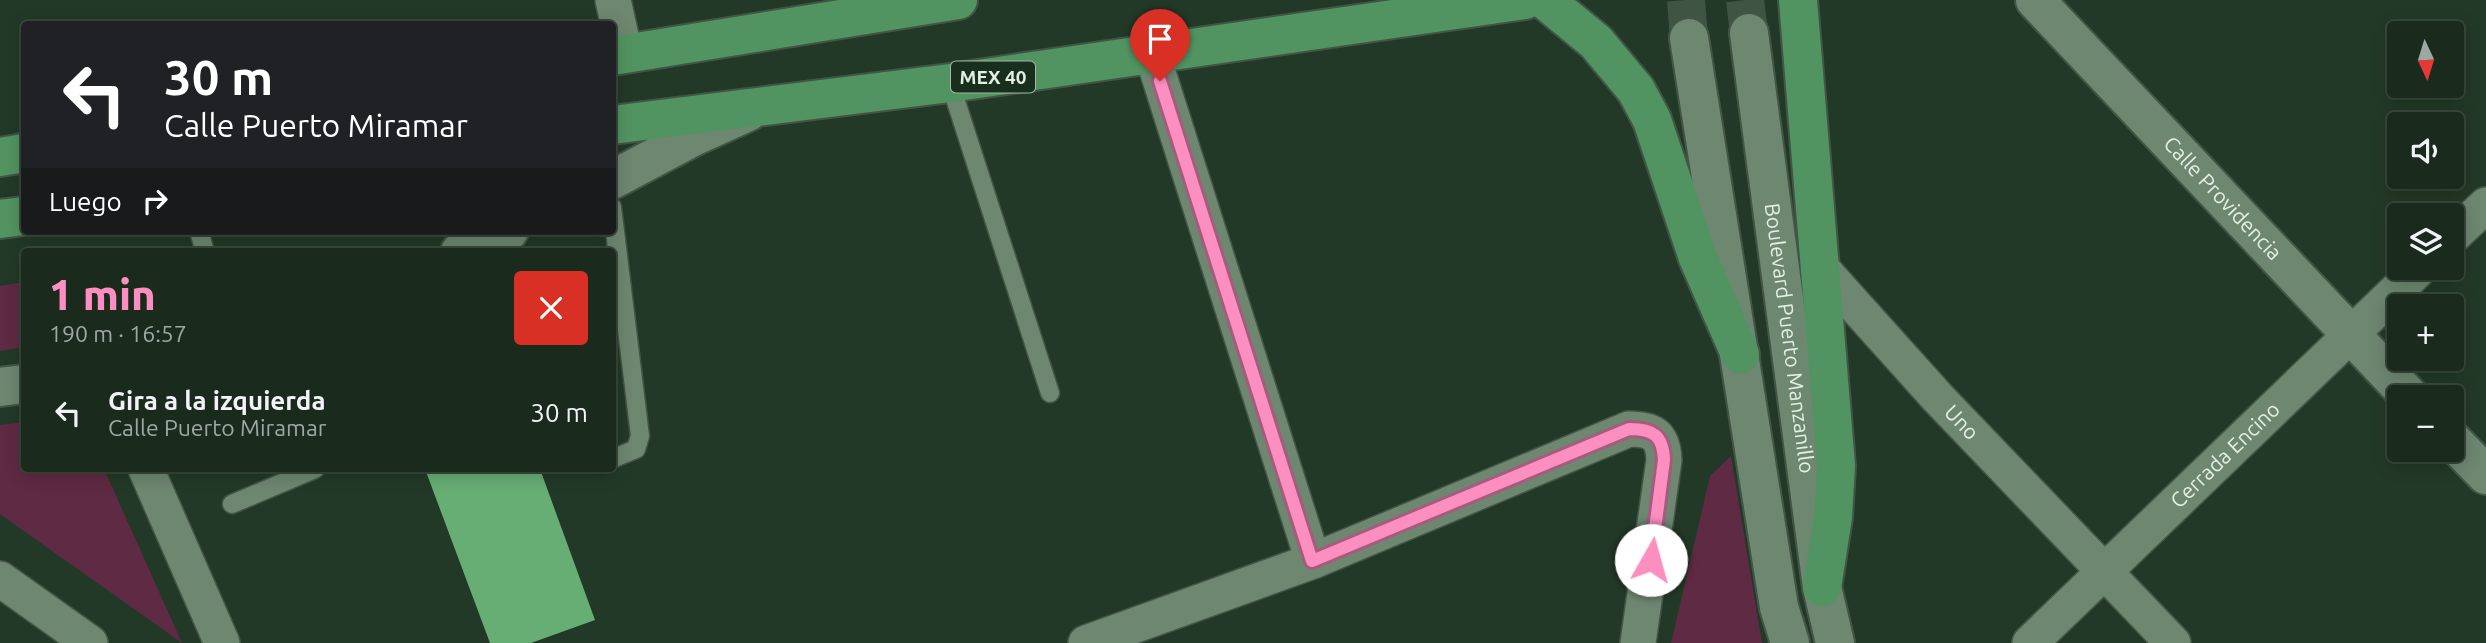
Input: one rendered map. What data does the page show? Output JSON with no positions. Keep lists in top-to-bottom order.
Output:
{
  "streets": {
    "main road": ["MEX 40"],
    "street": [
      "Calle Providencia",
      "Boulevard Puerto Manzanillo",
      "Uno",
      "Cerrada Encino"
    ]
  },
  "crossings": [
    ["Calle Providencia", "Cerrada Encino"],
    ["Uno", "Cerrada Encino"]
  ],
  "north": "bottom",
  "page": {
    "map_buttons": ["+", "−"],
    "turn": ["30 m", "Calle Puerto Miramar"],
    "then": "Luego",
    "heading": ["1 min", "190 m · 16:57"],
    "list": [
      {
        "name": "Gira a la izquierda",
        "note": "Calle Puerto Miramar",
        "value": "30 m"
      }
    ]
  }
}
